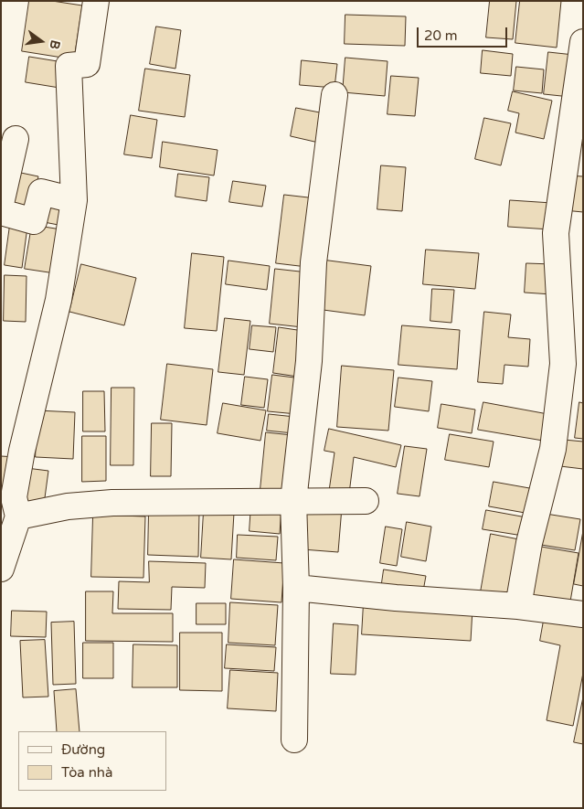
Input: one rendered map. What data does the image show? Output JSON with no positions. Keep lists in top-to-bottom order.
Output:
{
  "legend": ["Đường", "Tòa nhà"],
  "scale_bar": "20 m",
  "north": "right"
}
